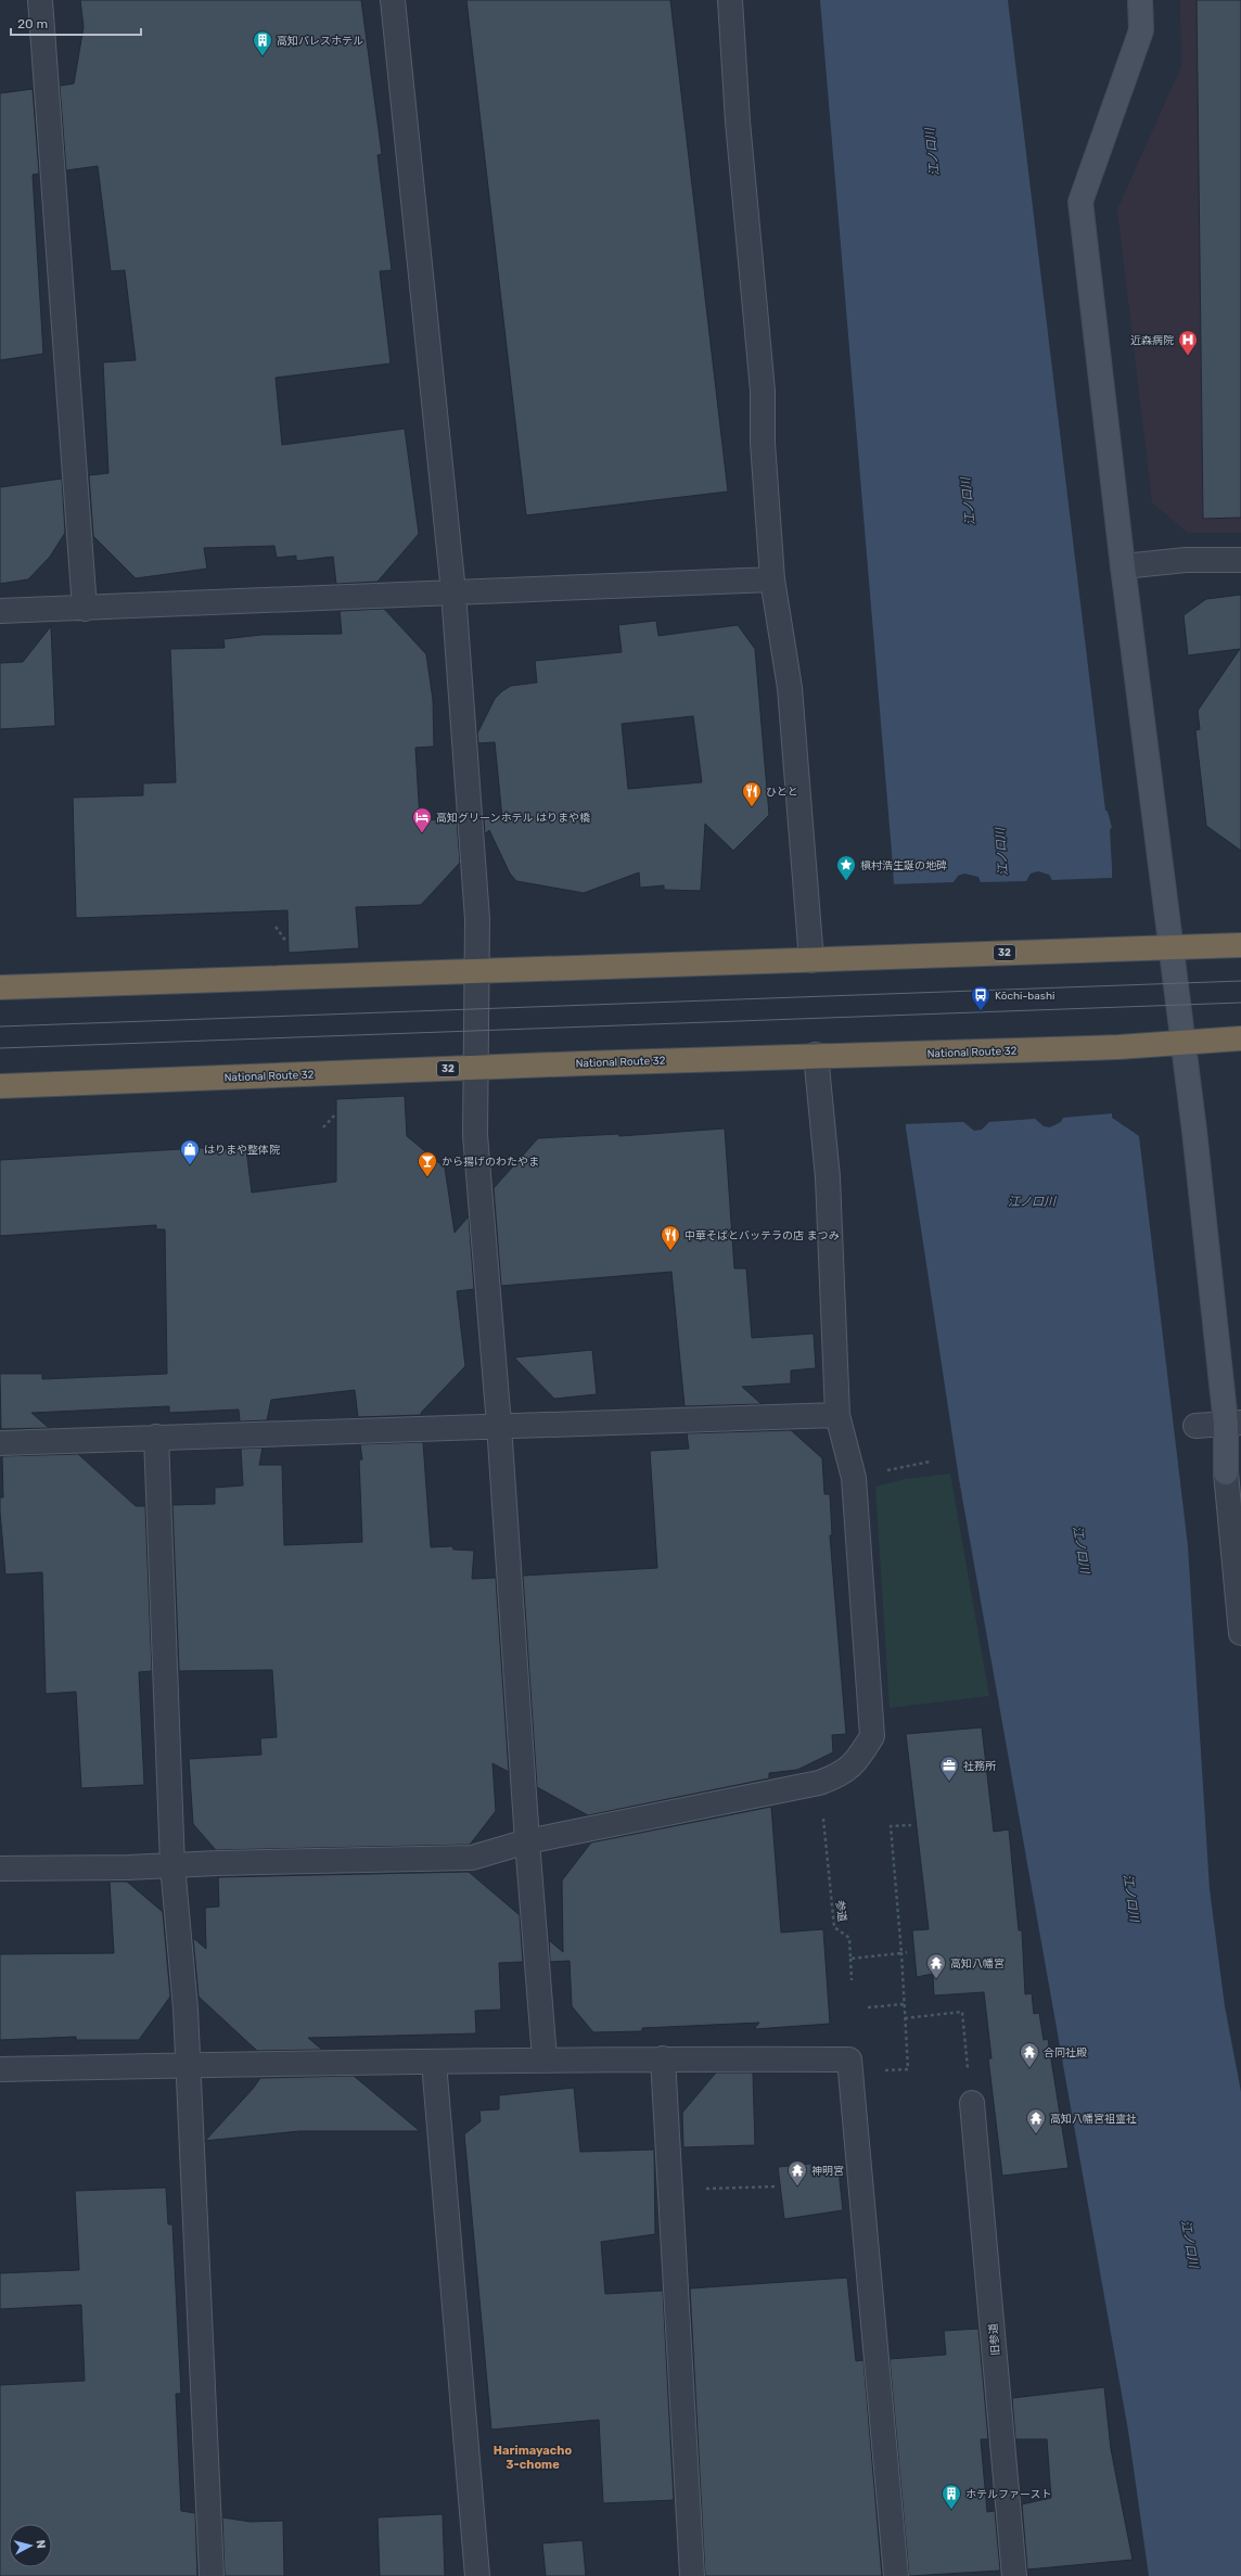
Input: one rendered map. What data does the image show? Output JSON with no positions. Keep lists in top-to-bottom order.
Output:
{
  "streets": {
    "highway": ["32", "National Route 32"],
    "street": ["旧参道"],
    "path": ["参道"]
  },
  "districts": ["Harimayacho 3-chome"],
  "water": ["江ノ口川"],
  "places": {
    "building": ["高知パレスホテル", "ホテルファースト"],
    "hospital": ["近森病院"],
    "restaurant": ["ひとと", "中華そばとバッテラの店 まつみ"],
    "hotel": ["高知グリーンホテル はりまや橋"],
    "place": ["槇村浩生誕の地碑"],
    "bus stop": ["Kōchi-bashi"],
    "shop": ["はりまや整体院"],
    "bar": ["から揚げのわたやま"],
    "office": ["社務所"],
    "temple": [
      "高知八幡宮",
      "合同社殿",
      "高知八幡宮祖霊社",
      "神明宮"
    ]
  },
  "scale_bar": "20 m",
  "north": "right"
}
